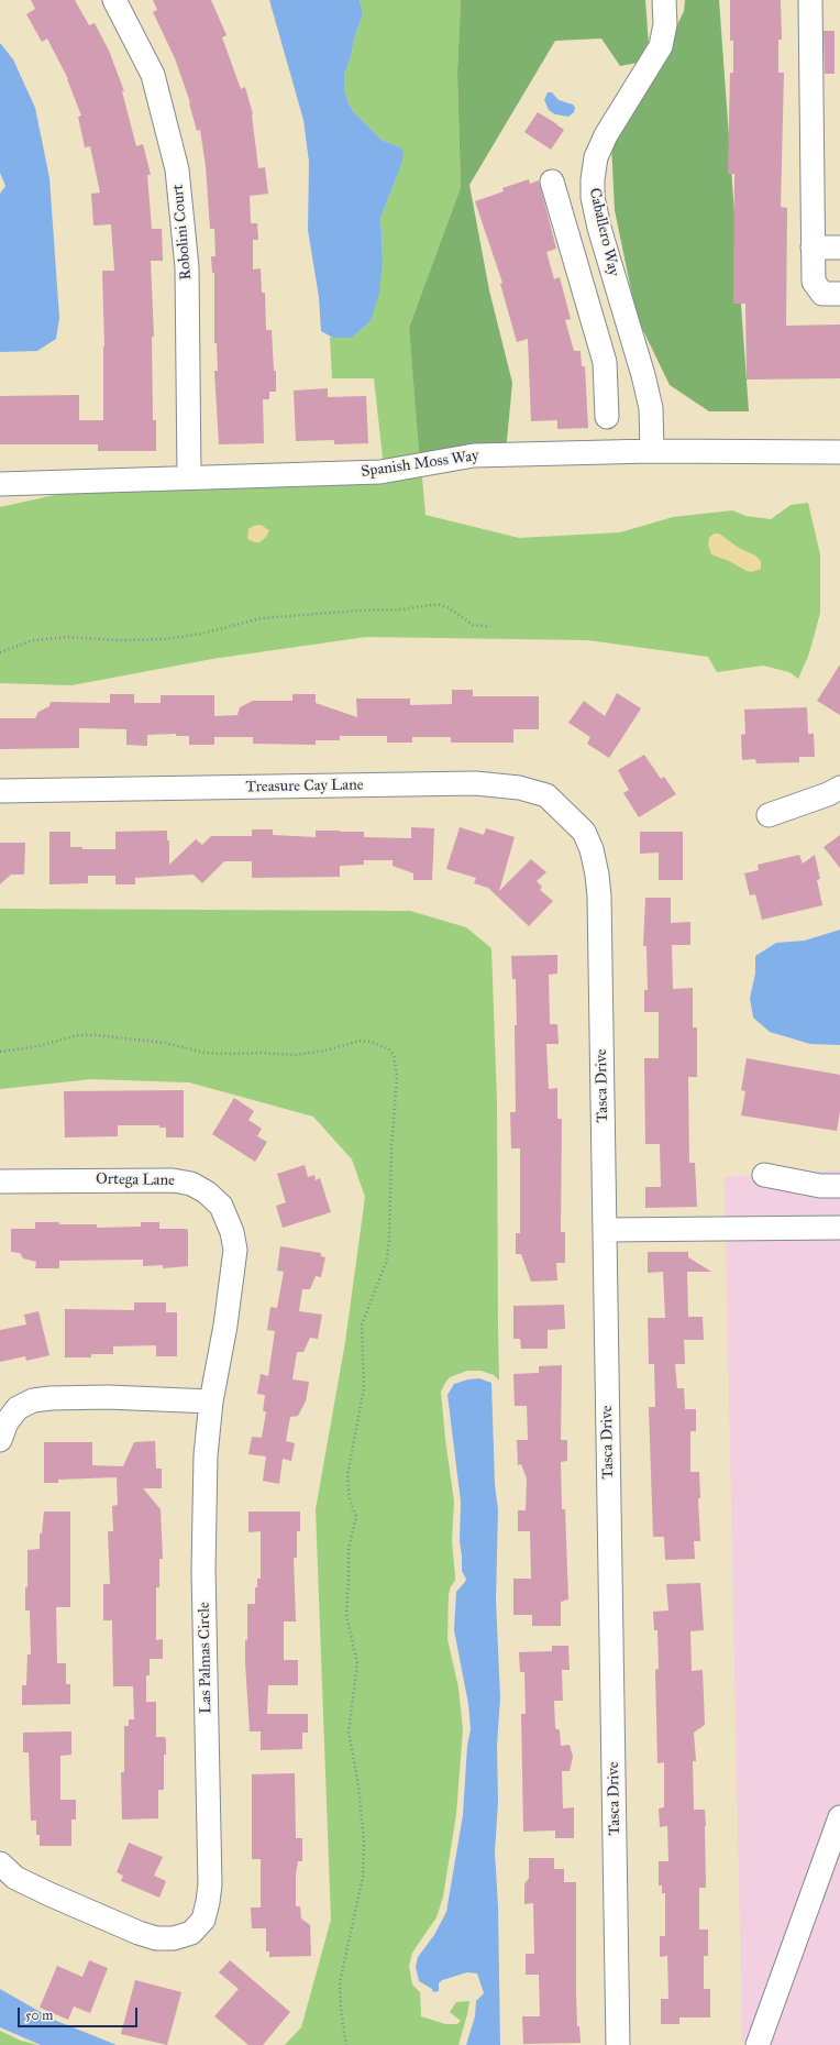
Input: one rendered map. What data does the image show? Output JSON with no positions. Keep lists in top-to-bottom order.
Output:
{
  "streets": {
    "street": [
      "Robolini Court",
      "Caballero Way",
      "Spanish Moss Way",
      "Treasure Cay Lane",
      "Tasca Drive",
      "Ortega Lane",
      "Las Palmas Circle"
    ]
  },
  "crossings": [
    ["Robolini Court", "Spanish Moss Way"],
    ["Caballero Way", "Spanish Moss Way"],
    ["Treasure Cay Lane", "Tasca Drive"],
    ["Ortega Lane", "Las Palmas Circle"]
  ],
  "scale_bar": "50 m"
}
